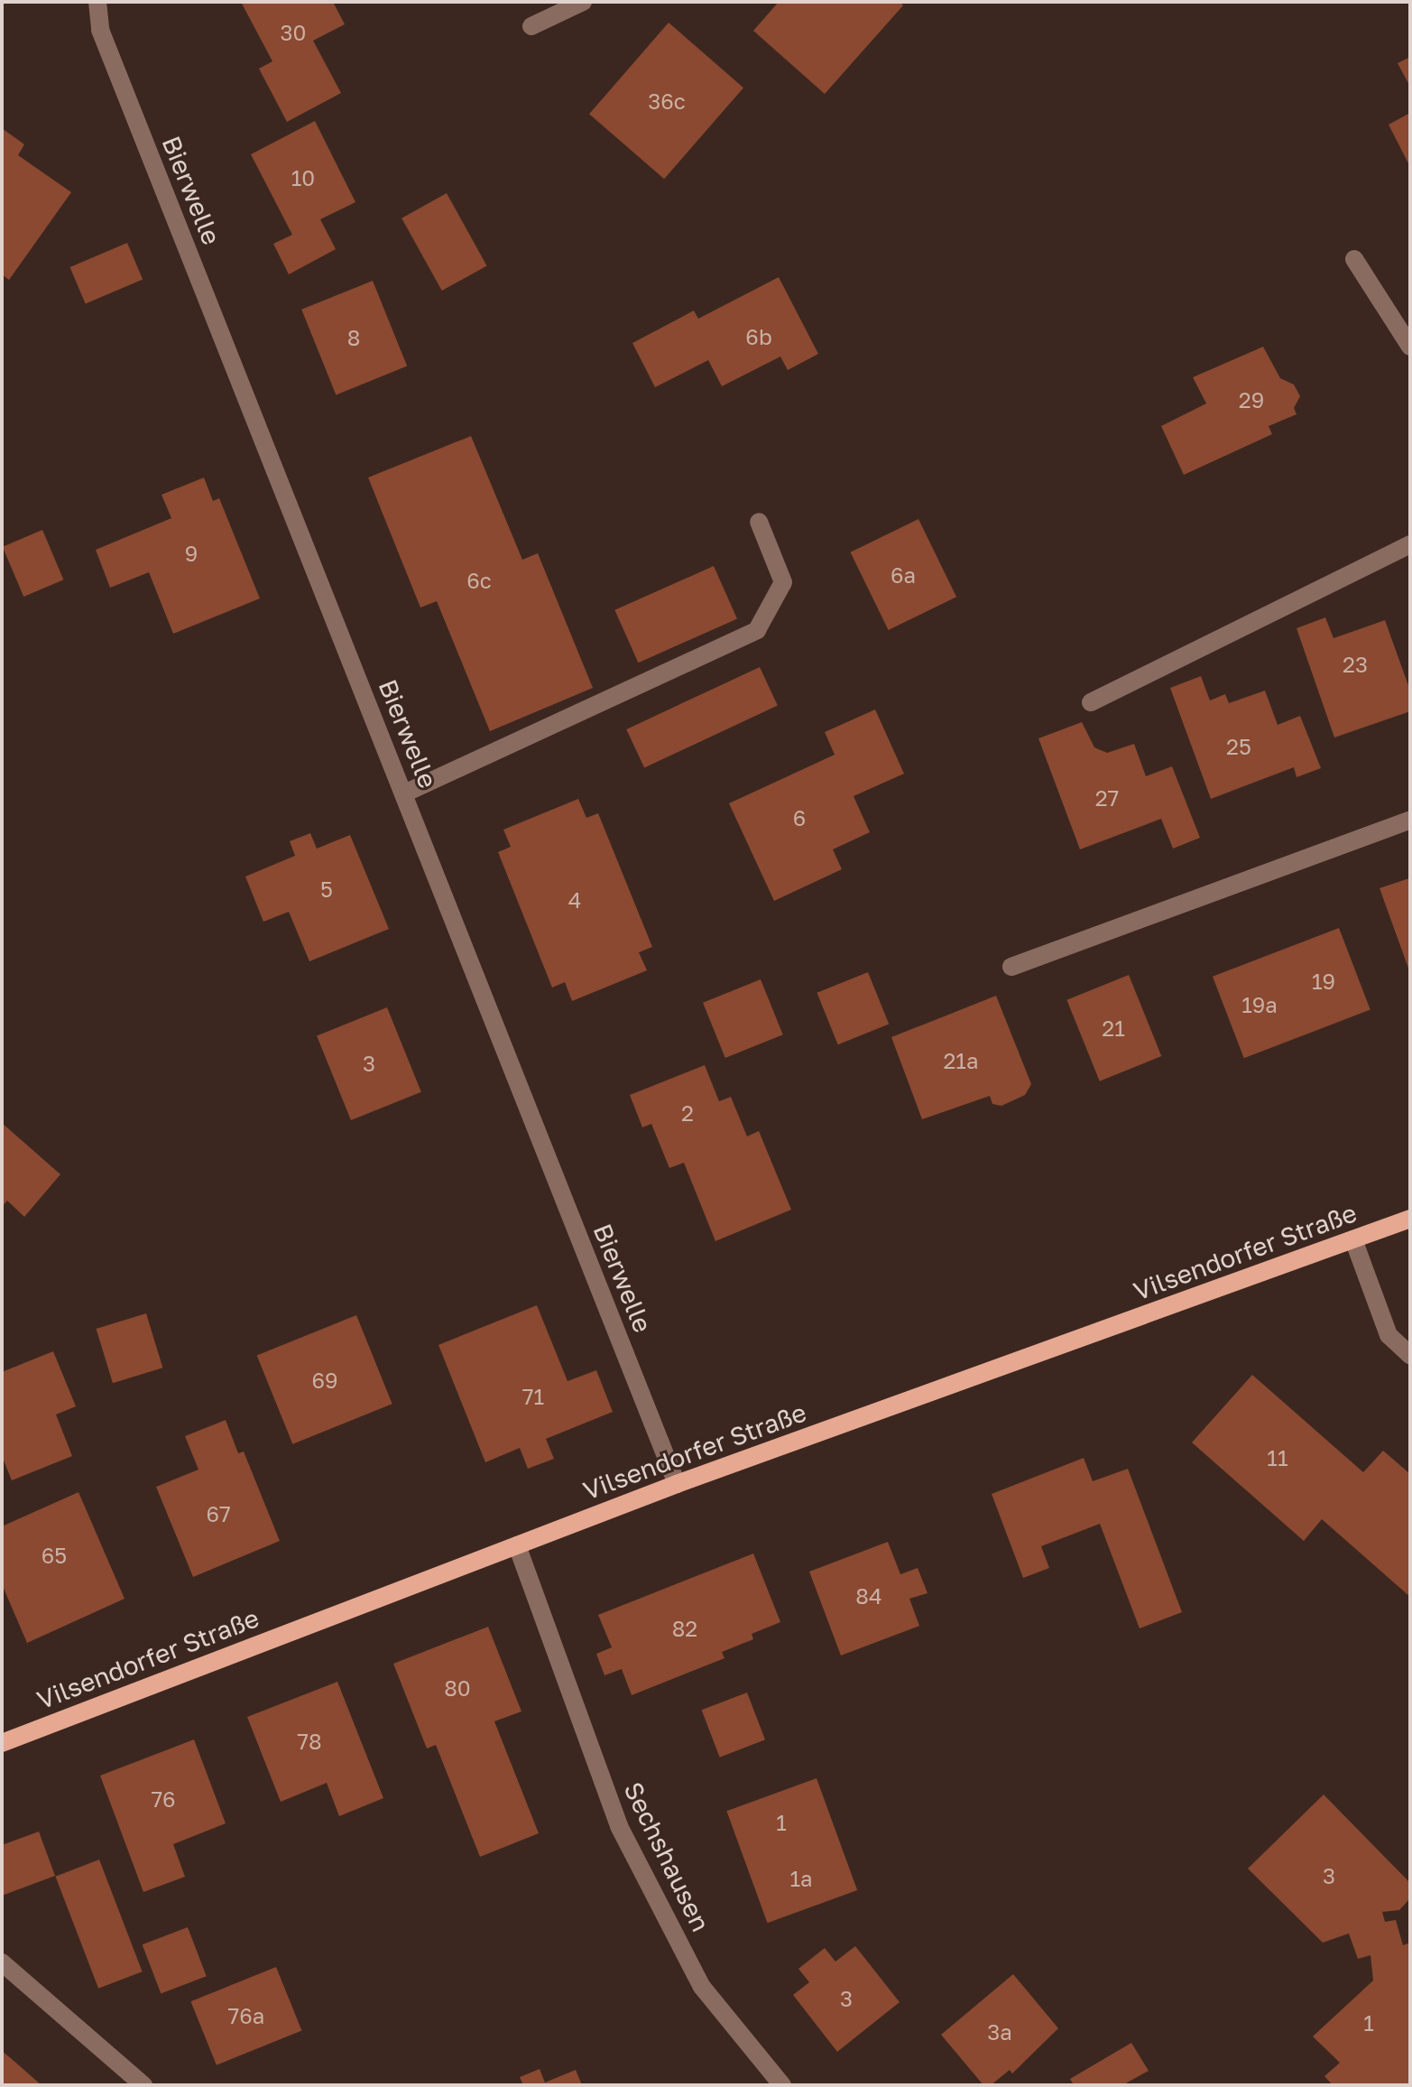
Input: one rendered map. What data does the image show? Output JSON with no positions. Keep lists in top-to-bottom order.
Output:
{
  "streets": {
    "main road": ["Vilsendorfer Straße"],
    "street": ["Bierwelle", "Sechshausen"]
  },
  "crossings": [
    ["Bierwelle", "Vilsendorfer Straße"],
    ["Vilsendorfer Straße", "Sechshausen"]
  ],
  "house_numbers": [
    "30",
    "36c",
    "10",
    "6b",
    "8",
    "29",
    "9",
    "6a",
    "6c",
    "23",
    "25",
    "27",
    "6",
    "5",
    "4",
    "19",
    "19a",
    "21",
    "21a",
    "3",
    "2",
    "69",
    "71",
    "11",
    "67",
    "65",
    "84",
    "82",
    "80",
    "78",
    "76",
    "1",
    "3",
    "1a",
    "3",
    "76a",
    "1",
    "3a"
  ]
}
